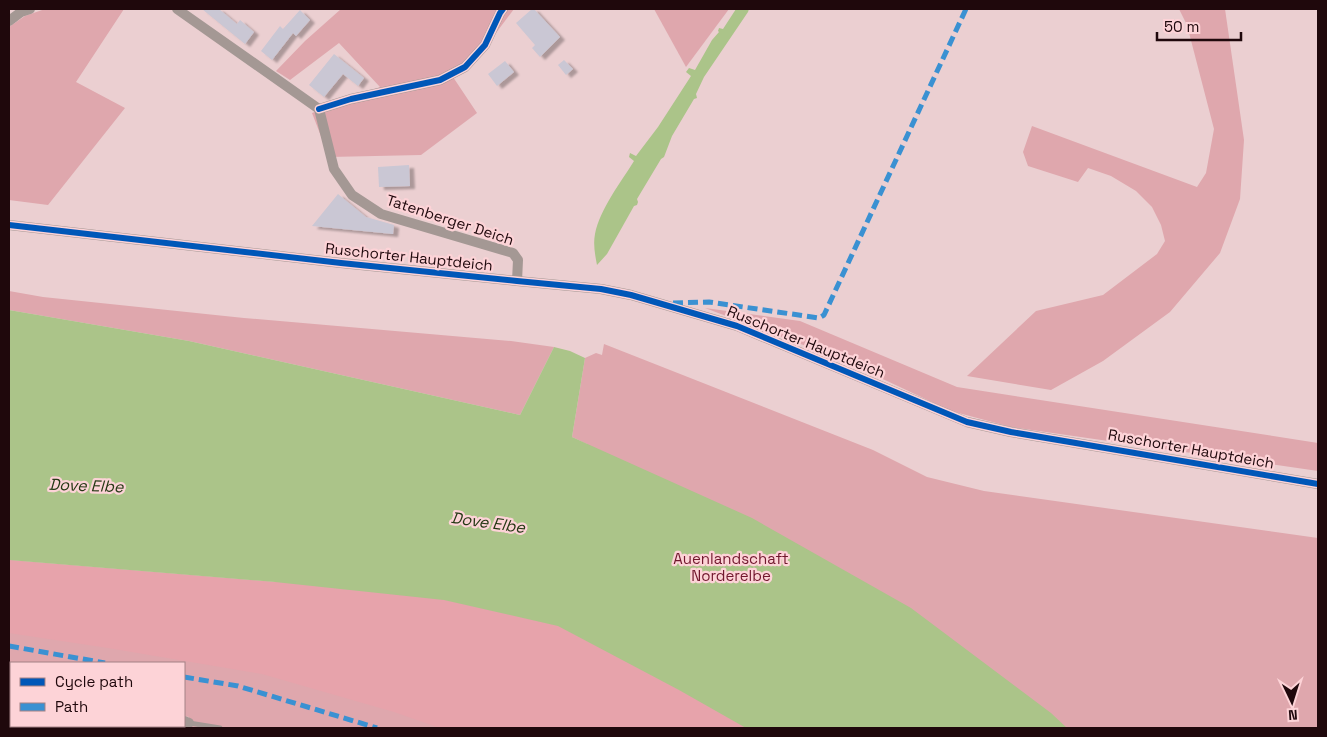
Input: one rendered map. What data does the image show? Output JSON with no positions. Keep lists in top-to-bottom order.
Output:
{
  "streets": {
    "street": ["Tatenberger Deich", "Ruschorter Hauptdeich"]
  },
  "crossings": [
    ["Tatenberger Deich", "Ruschorter Hauptdeich"]
  ],
  "water": ["Dove Elbe"],
  "parks": ["Auenlandschaft Norderelbe"],
  "legend": ["Cycle path", "Path"],
  "scale_bar": "50 m",
  "north": "bottom"
}
